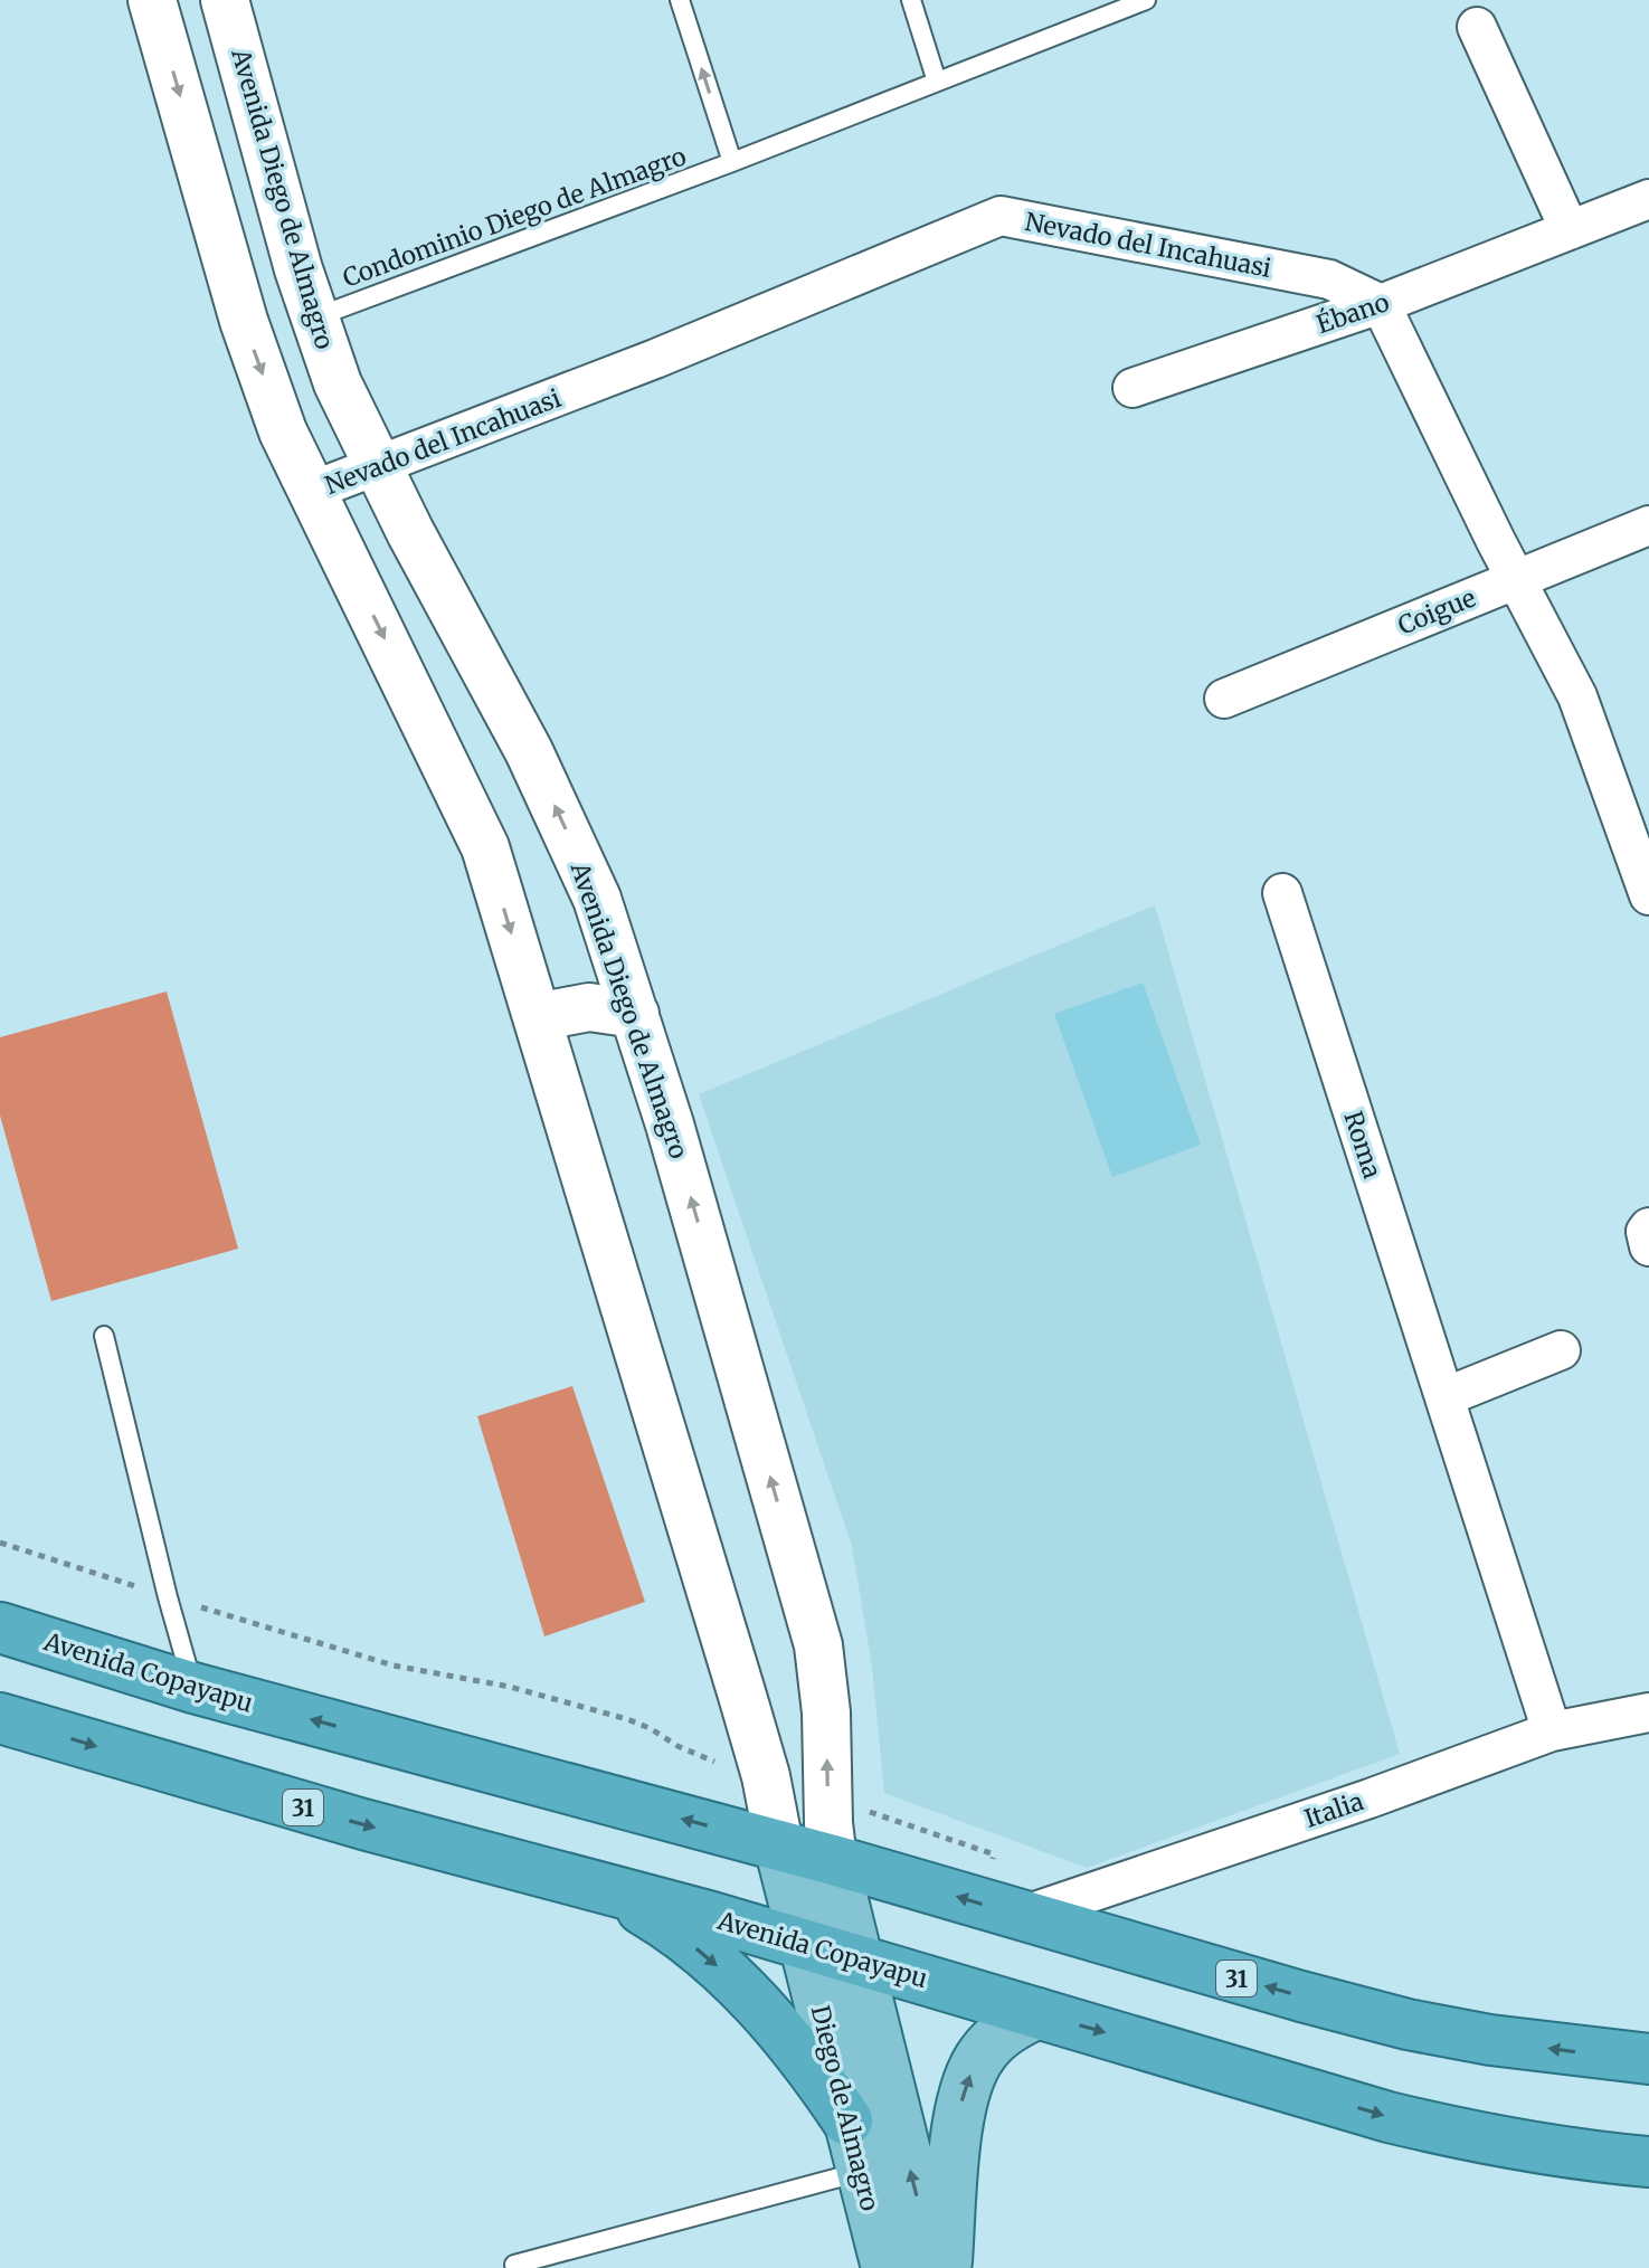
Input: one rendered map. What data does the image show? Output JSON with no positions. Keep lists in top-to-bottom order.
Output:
{
  "streets": {
    "highway": ["Avenida Copayapu", "31"],
    "main road": ["Diego de Almagro"],
    "street": [
      "Avenida Diego de Almagro",
      "Nevado del Incahuasi",
      "Ébano",
      "Coigue",
      "Roma",
      "Italia"
    ],
    "lane": ["Condominio Diego de Almagro"]
  },
  "crossings": [
    ["Avenida Diego de Almagro", "Condominio Diego de Almagro"],
    ["Avenida Diego de Almagro", "Nevado del Incahuasi"],
    ["Avenida Diego de Almagro", "Avenida Copayapu"],
    ["Avenida Diego de Almagro", "Diego de Almagro"],
    ["Nevado del Incahuasi", "Ébano"],
    ["Roma", "Italia"],
    ["Avenida Copayapu", "Italia"],
    ["Avenida Copayapu", "Diego de Almagro"]
  ]
}
